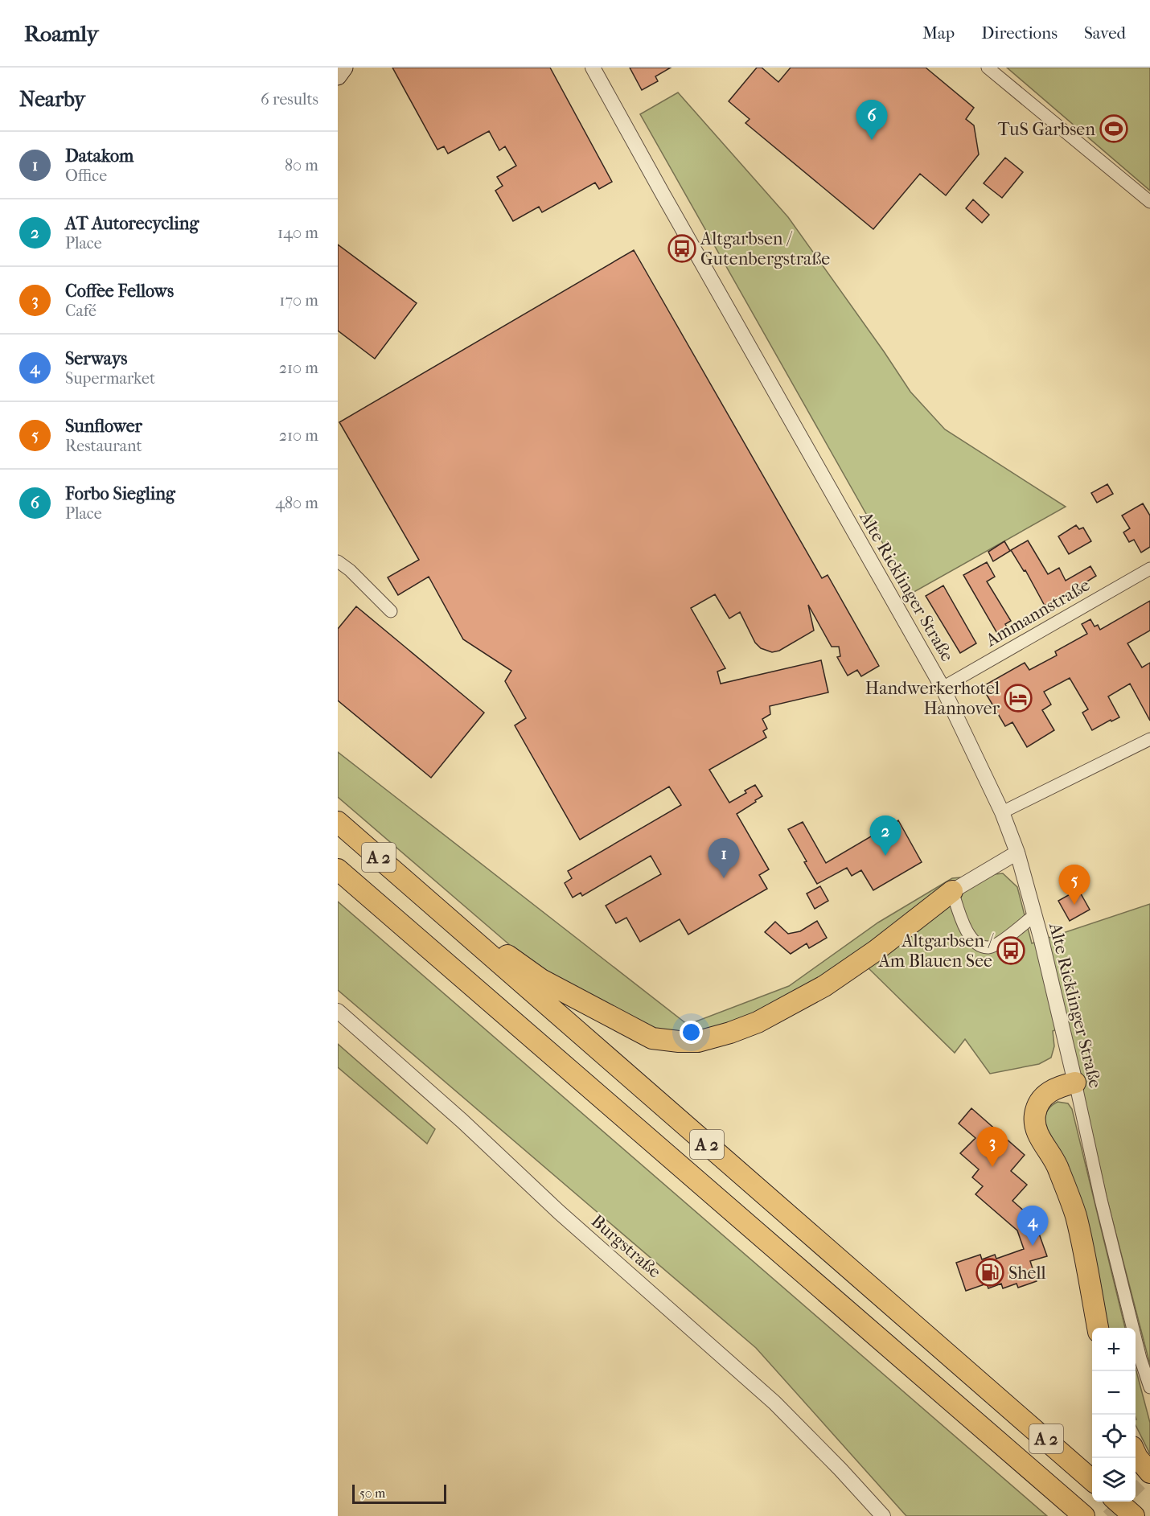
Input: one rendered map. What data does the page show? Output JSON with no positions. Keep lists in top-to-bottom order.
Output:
{
  "streets": {
    "highway": ["A 2"],
    "street": ["Alte Ricklinger Straße", "Ammannstraße", "Burgstraße"]
  },
  "crossings": [
    ["Alte Ricklinger Straße", "Ammannstraße"]
  ],
  "places": {
    "sports": ["TuS Garbsen"],
    "bus stop": ["Altgarbsen / Gutenbergstraße", "Altgarbsen / Am Blauen See"],
    "hotel": ["Handwerkerhotel Hannover"],
    "fuel station": ["Shell"]
  },
  "scale_bar": "50 m",
  "page": {
    "header": "Roamly",
    "nav": ["Map", "Directions", "Saved"],
    "heading": ["Nearby", "6 results"],
    "pins": [
      "6",
      "2",
      "1",
      "5",
      "3",
      "4"
    ],
    "list": [
      {
        "mark": "1",
        "name": "Datakom",
        "note": "Office",
        "value": "80 m"
      },
      {
        "mark": "2",
        "name": "AT Autorecycling",
        "note": "Place",
        "value": "140 m"
      },
      {
        "mark": "3",
        "name": "Coffee Fellows",
        "note": "Café",
        "value": "170 m"
      },
      {
        "mark": "4",
        "name": "Serways",
        "note": "Supermarket",
        "value": "210 m"
      },
      {
        "mark": "5",
        "name": "Sunflower",
        "note": "Restaurant",
        "value": "210 m"
      },
      {
        "mark": "6",
        "name": "Forbo Siegling",
        "note": "Place",
        "value": "480 m"
      }
    ],
    "map_buttons": ["+", "−"],
    "scale": "50 m"
  }
}
